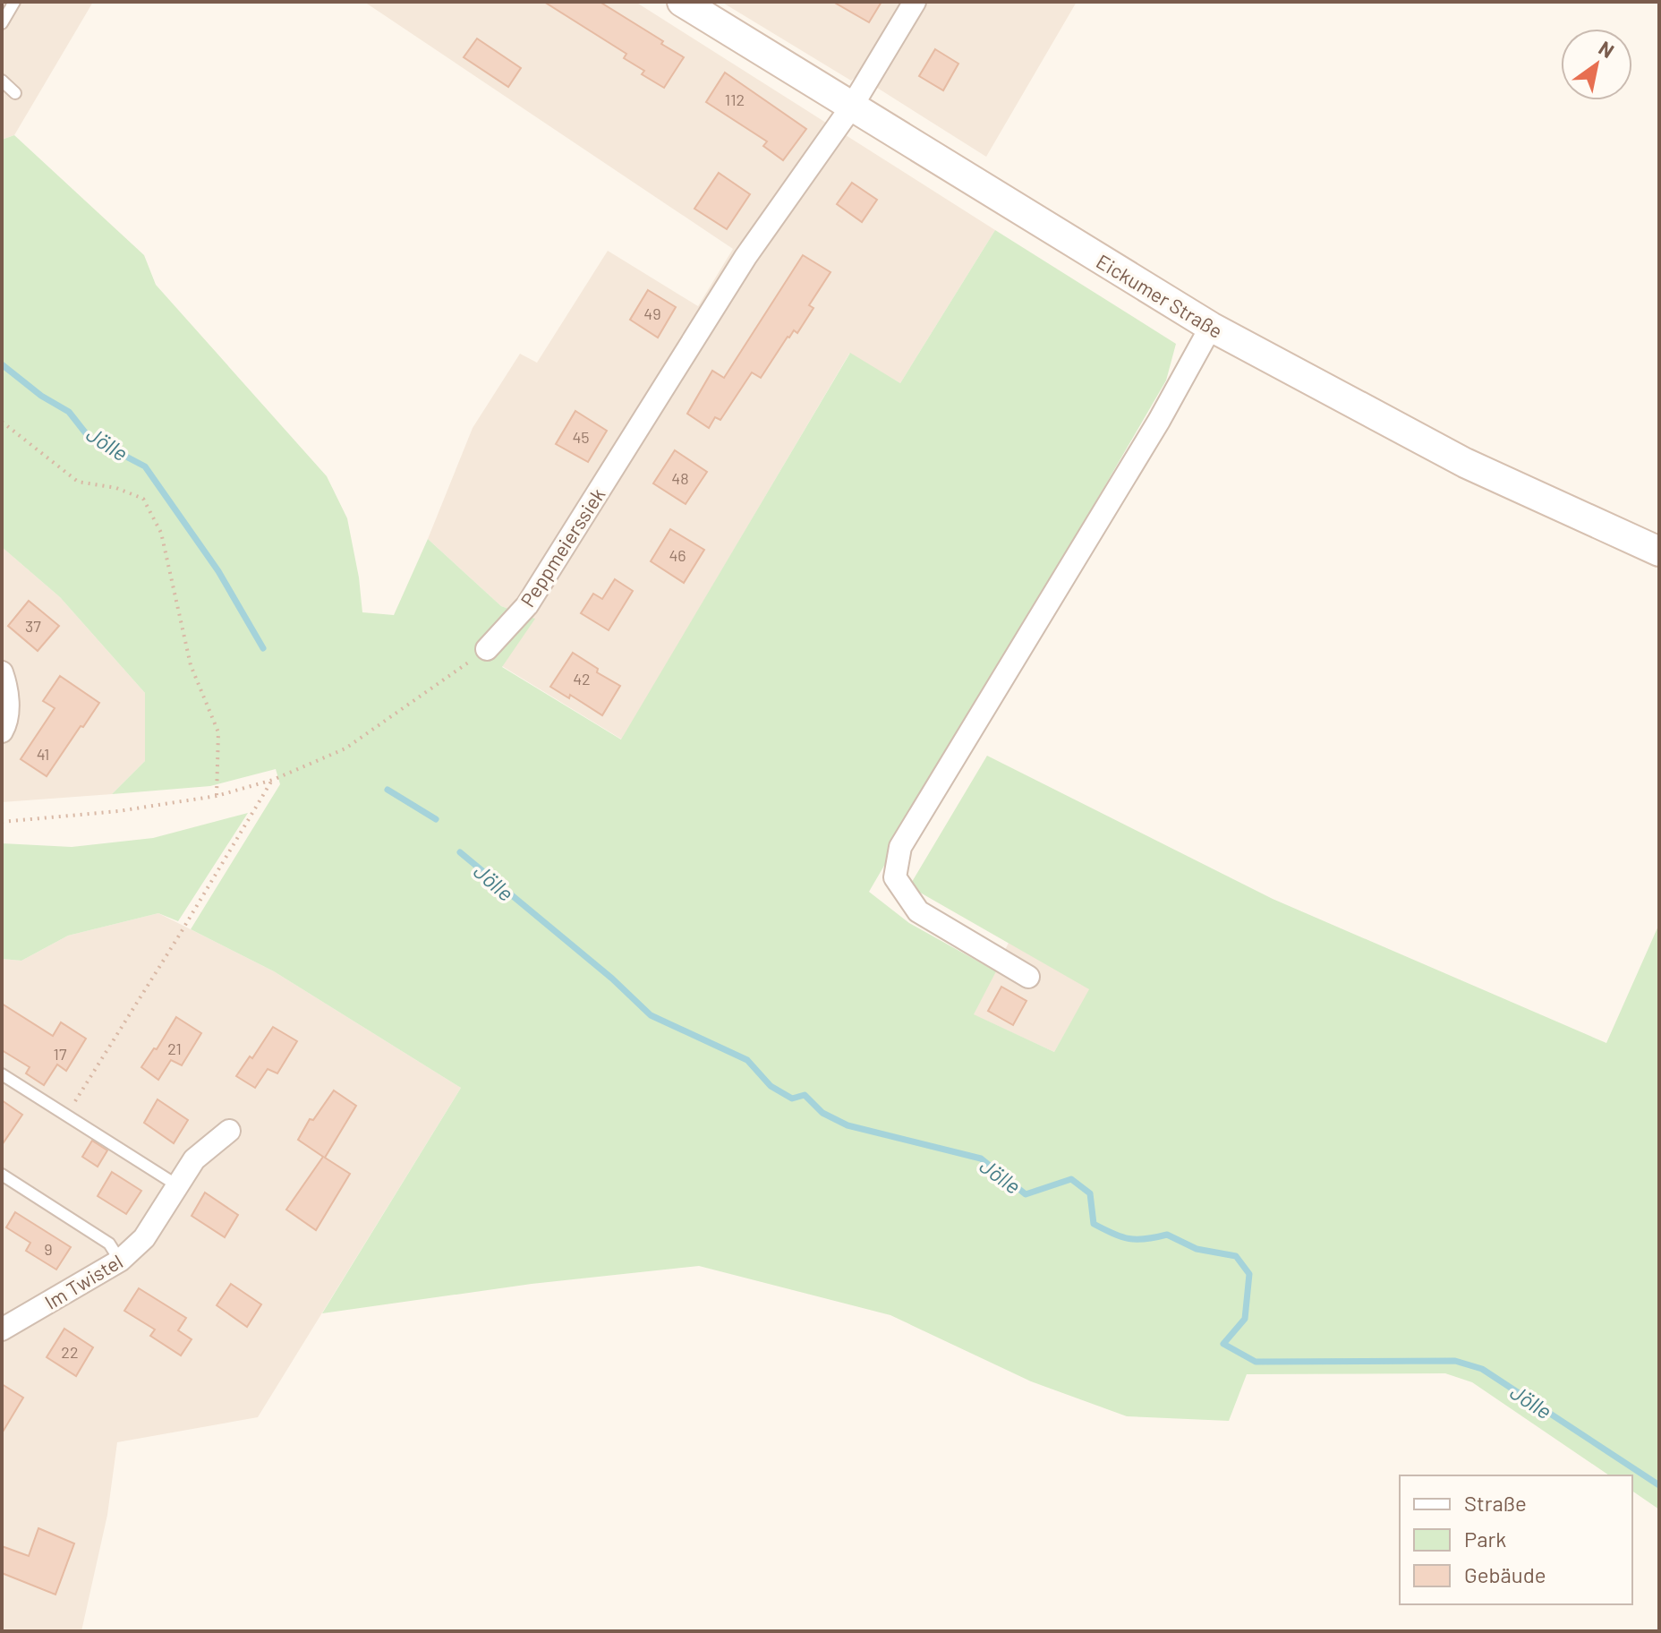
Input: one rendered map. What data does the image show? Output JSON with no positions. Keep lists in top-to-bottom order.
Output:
{
  "streets": {
    "main road": ["Eickumer Straße"],
    "street": ["Peppmeierssiek", "Im Twistel"]
  },
  "crossings": [
    ["Eickumer Straße", "Peppmeierssiek"]
  ],
  "water": ["Jölle"],
  "house_numbers": [
    "112",
    "49",
    "45",
    "48",
    "46",
    "37",
    "42",
    "41",
    "21",
    "17",
    "9",
    "22"
  ],
  "legend": ["Straße", "Park", "Gebäude"],
  "north": "top right"
}
